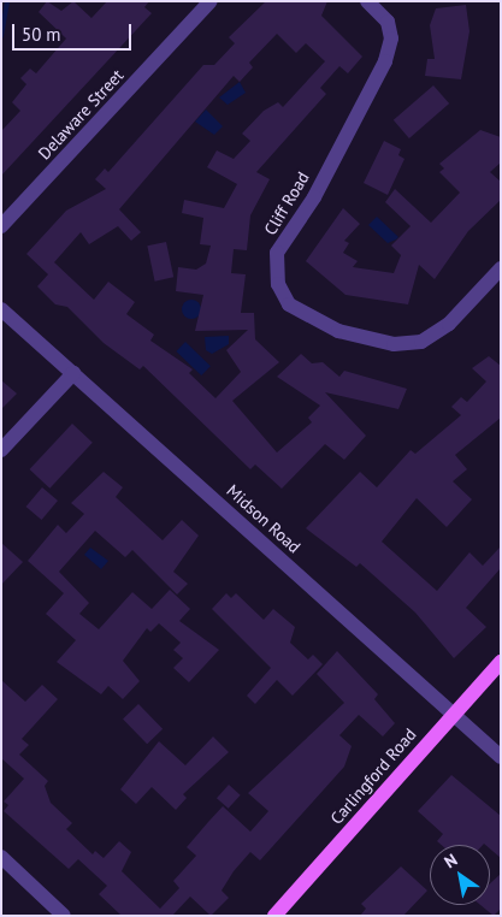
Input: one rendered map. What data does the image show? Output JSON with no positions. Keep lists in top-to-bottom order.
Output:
{
  "streets": {
    "main road": ["Carlingford Road"],
    "street": ["Delaware Street", "Cliff Road", "Midson Road"]
  },
  "crossings": [
    ["Midson Road", "Carlingford Road"]
  ],
  "scale_bar": "50 m",
  "north": "top left"
}
